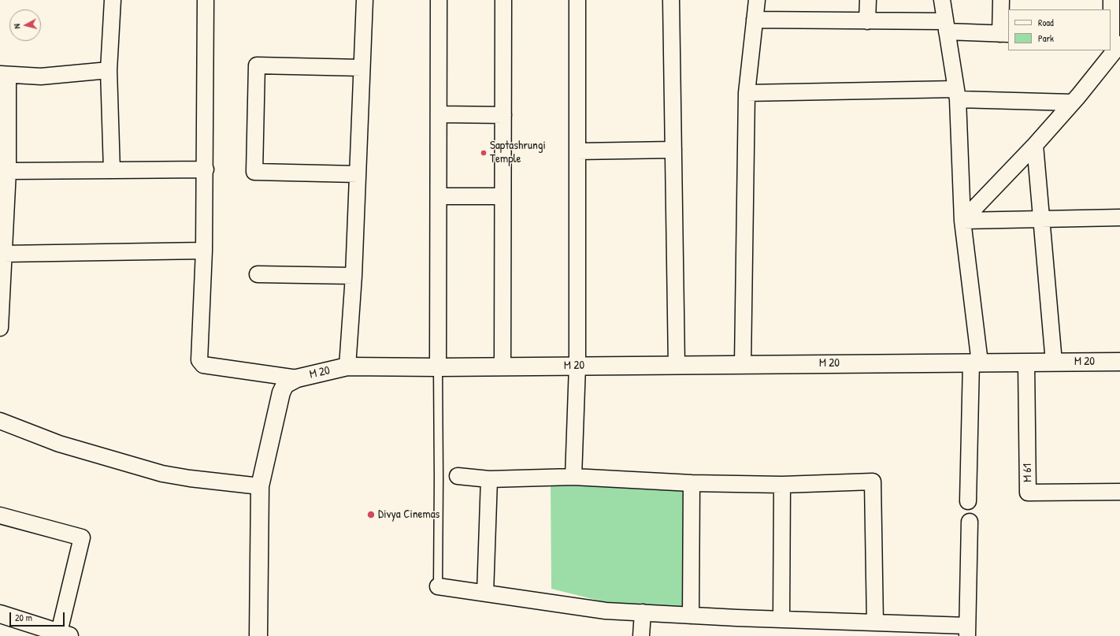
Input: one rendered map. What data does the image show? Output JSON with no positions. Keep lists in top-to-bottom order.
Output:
{
  "streets": {
    "street": ["M 20", "M 61"]
  },
  "crossings": [
    ["M 20", "M 61"]
  ],
  "places": ["Saptashrungi Temple", "Divya Cinemas"],
  "legend": ["Road", "Park"],
  "scale_bar": "20 m",
  "north": "left"
}
